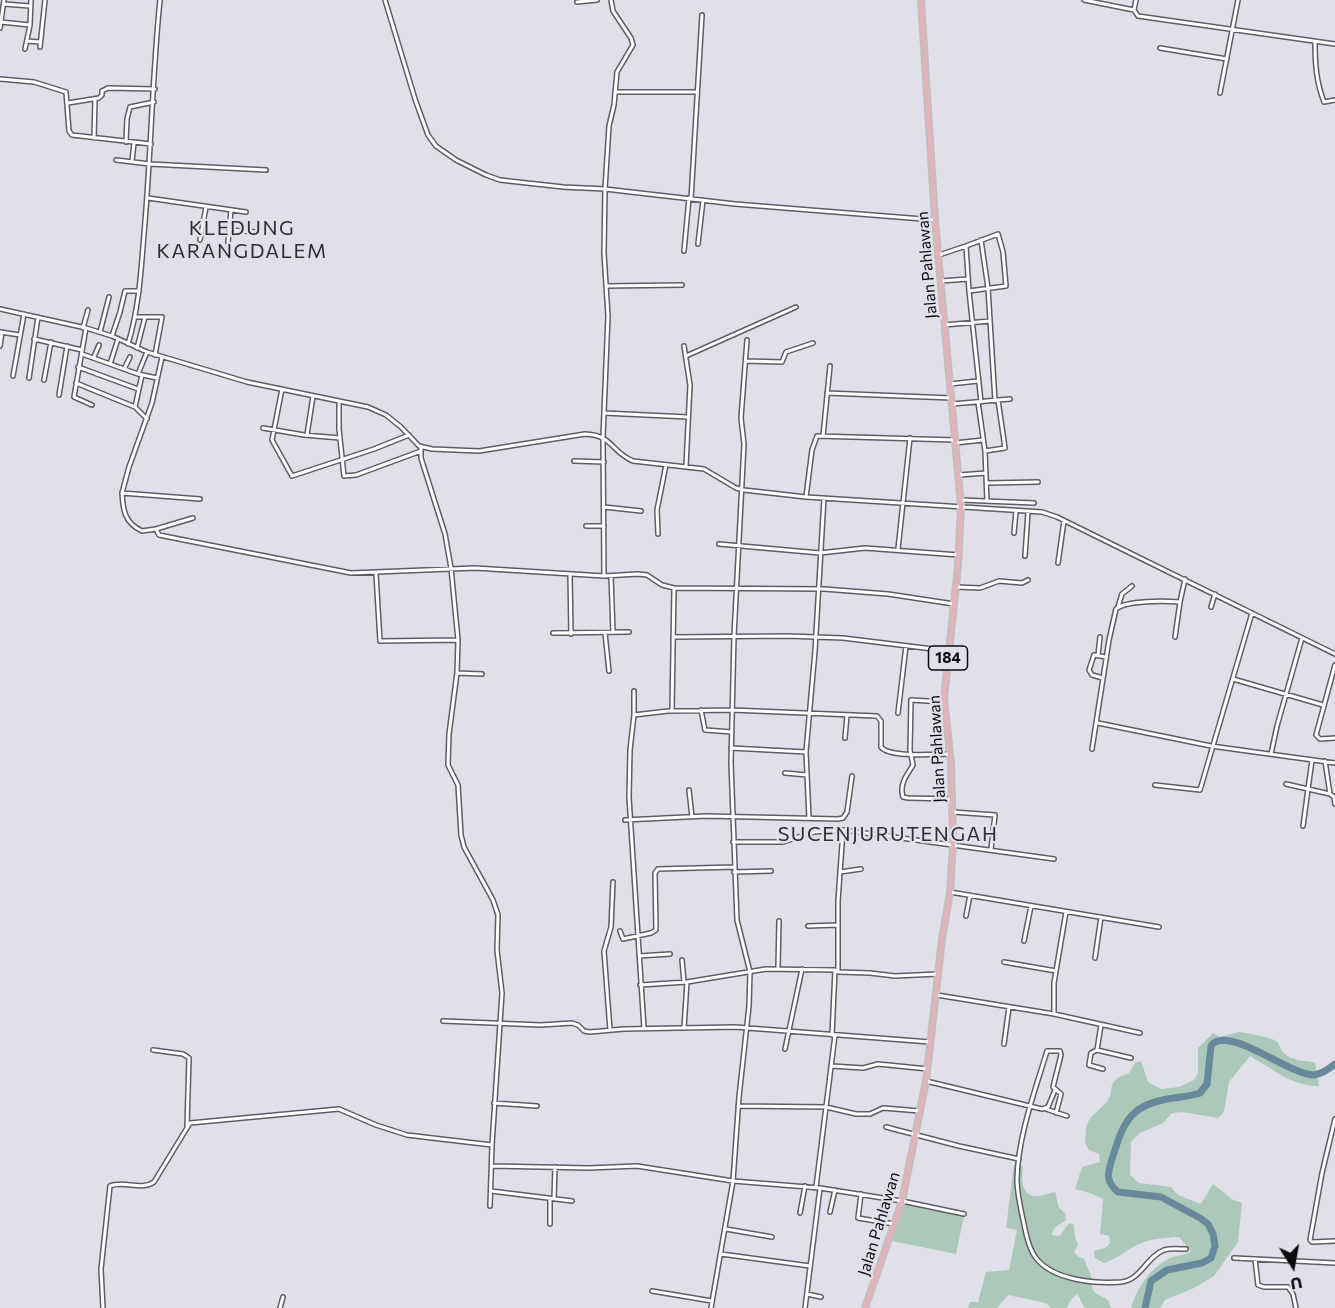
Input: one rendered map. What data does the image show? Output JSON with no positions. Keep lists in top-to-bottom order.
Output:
{
  "streets": {
    "main road": ["Jalan Pahlawan", "184"]
  },
  "districts": ["KLEDUNG KARANGDALEM", "SUCENJURUTENGAH"],
  "north": "bottom"
}
